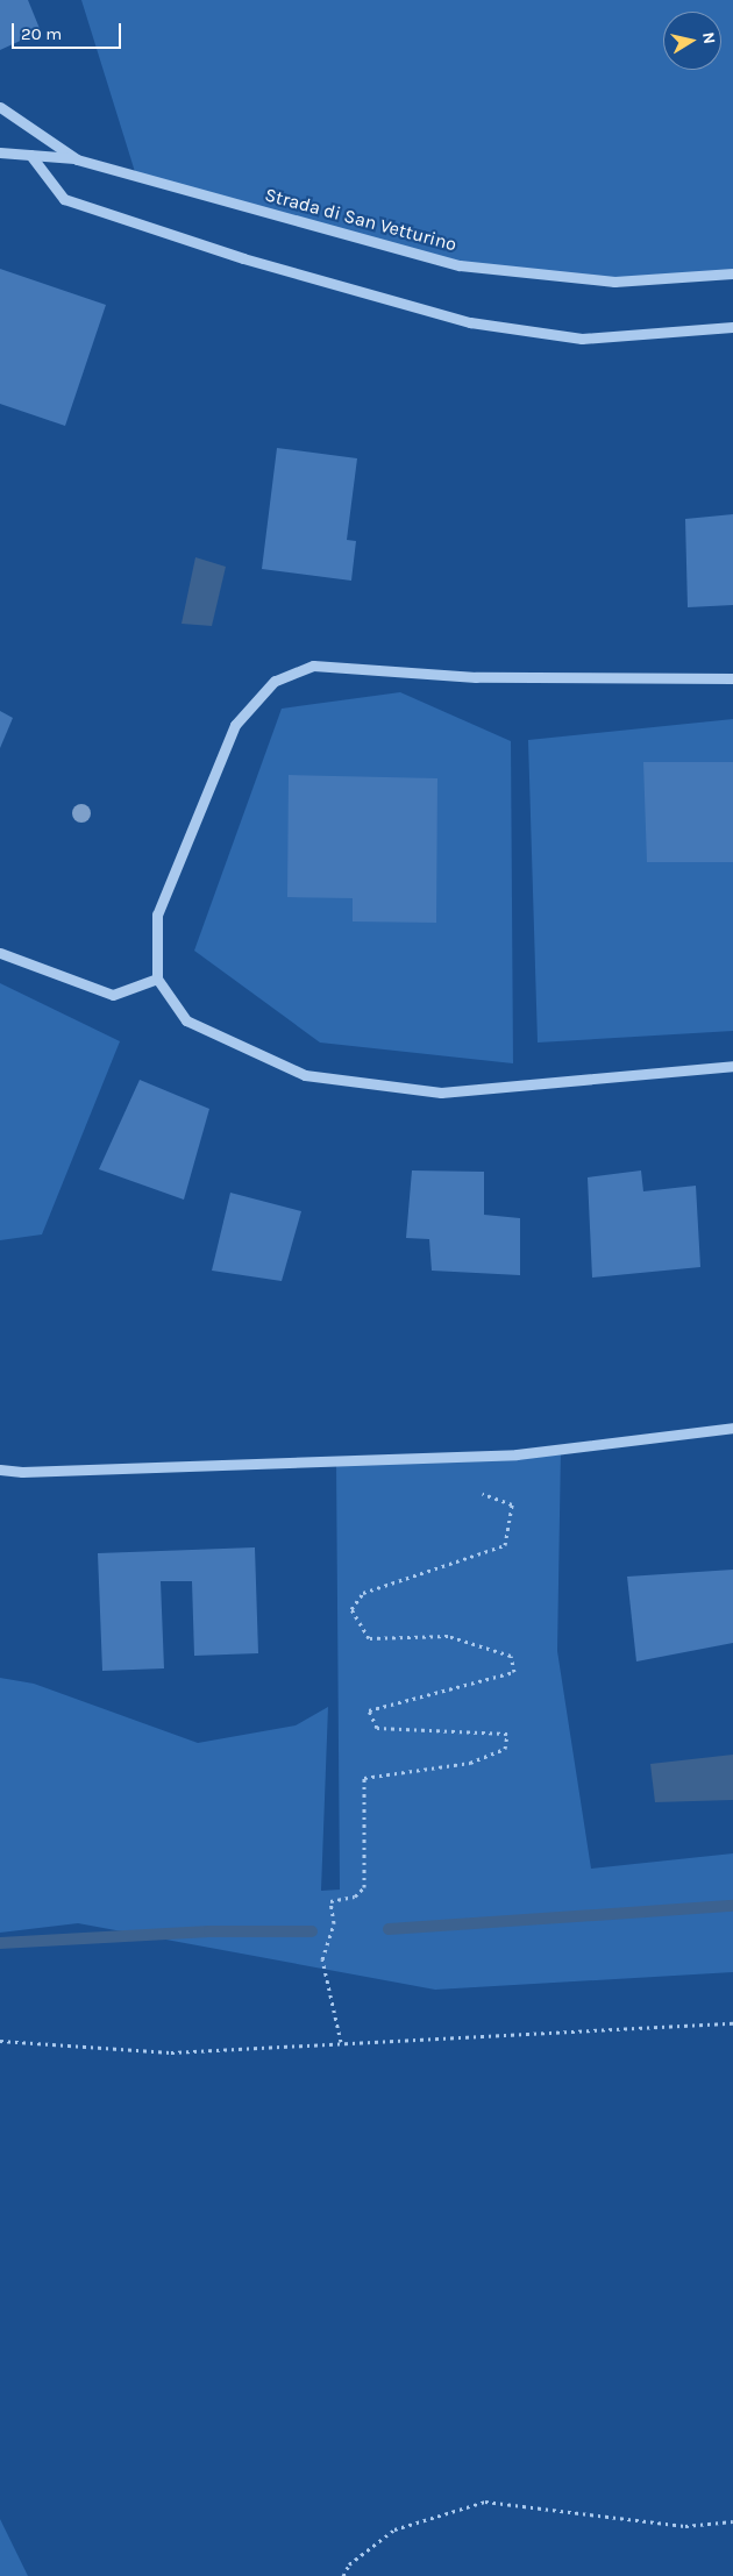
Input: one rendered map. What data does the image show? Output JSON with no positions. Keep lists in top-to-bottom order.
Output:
{
  "streets": {
    "street": ["Strada di San Vetturino"]
  },
  "scale_bar": "20 m",
  "north": "right"
}
